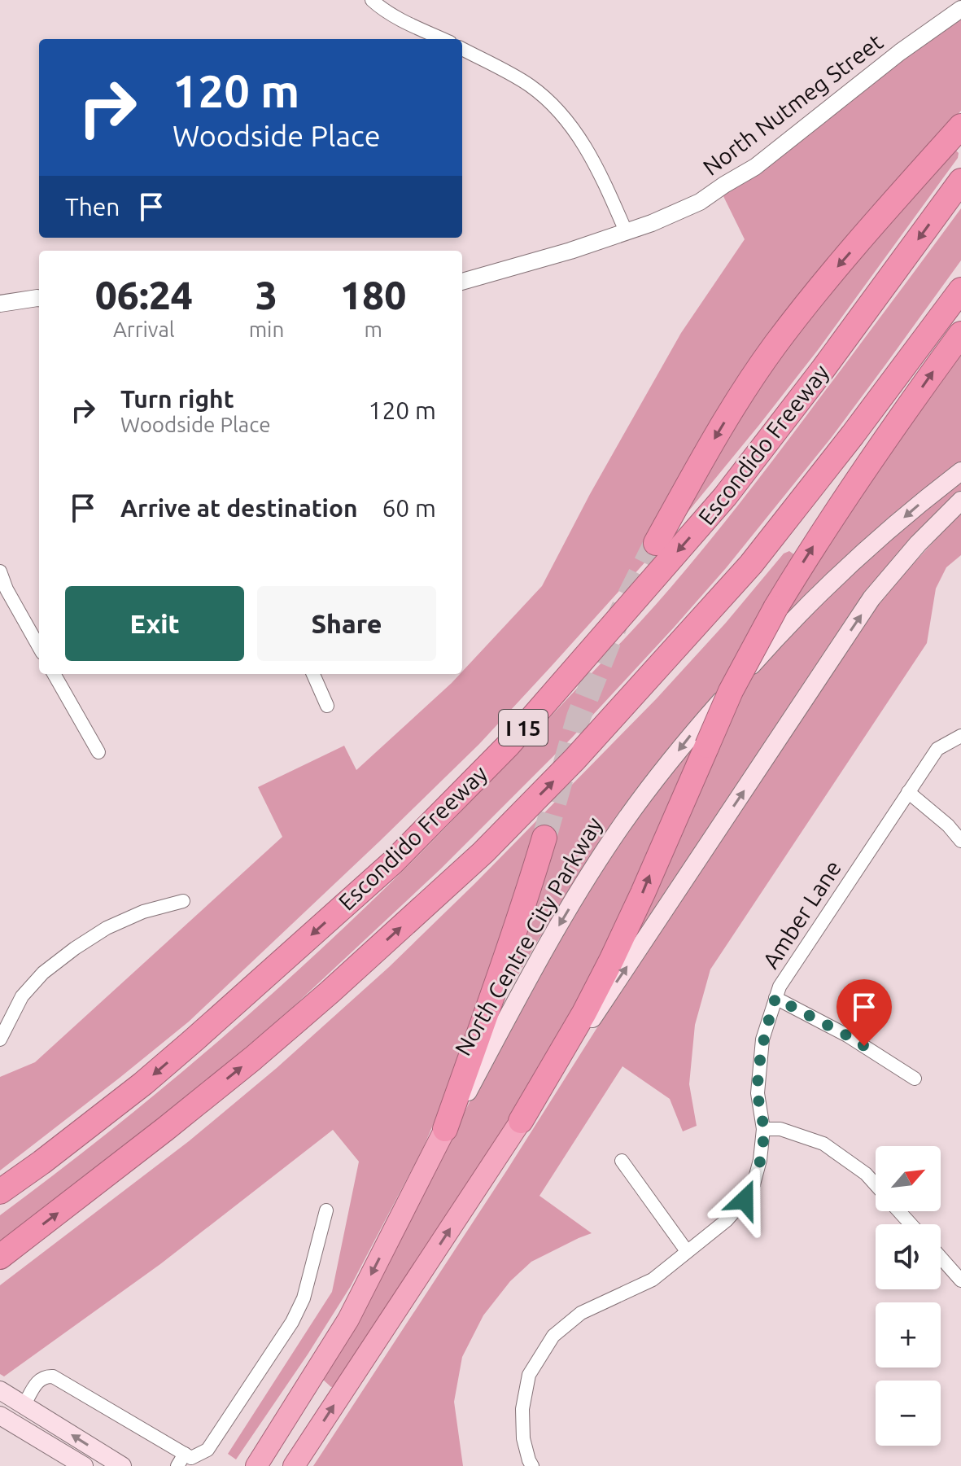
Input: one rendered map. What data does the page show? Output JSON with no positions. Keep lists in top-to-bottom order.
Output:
{
  "streets": {
    "highway": ["Escondido Freeway", "I 15", "North Centre City Parkway"],
    "street": ["North Nutmeg Street", "Amber Lane"]
  },
  "north": "top right",
  "page": {
    "turn": ["120 m", "Woodside Place"],
    "then": "Then",
    "eta": [
      "06:24",
      "Arrival",
      "3",
      "min",
      "180",
      "m"
    ],
    "list": [
      {
        "name": "Turn right",
        "note": "Woodside Place",
        "value": "120 m"
      },
      {
        "name": "Arrive at destination",
        "value": "60 m"
      }
    ],
    "buttons": ["Exit", "Share"],
    "map_buttons": ["+", "−"]
  }
}
